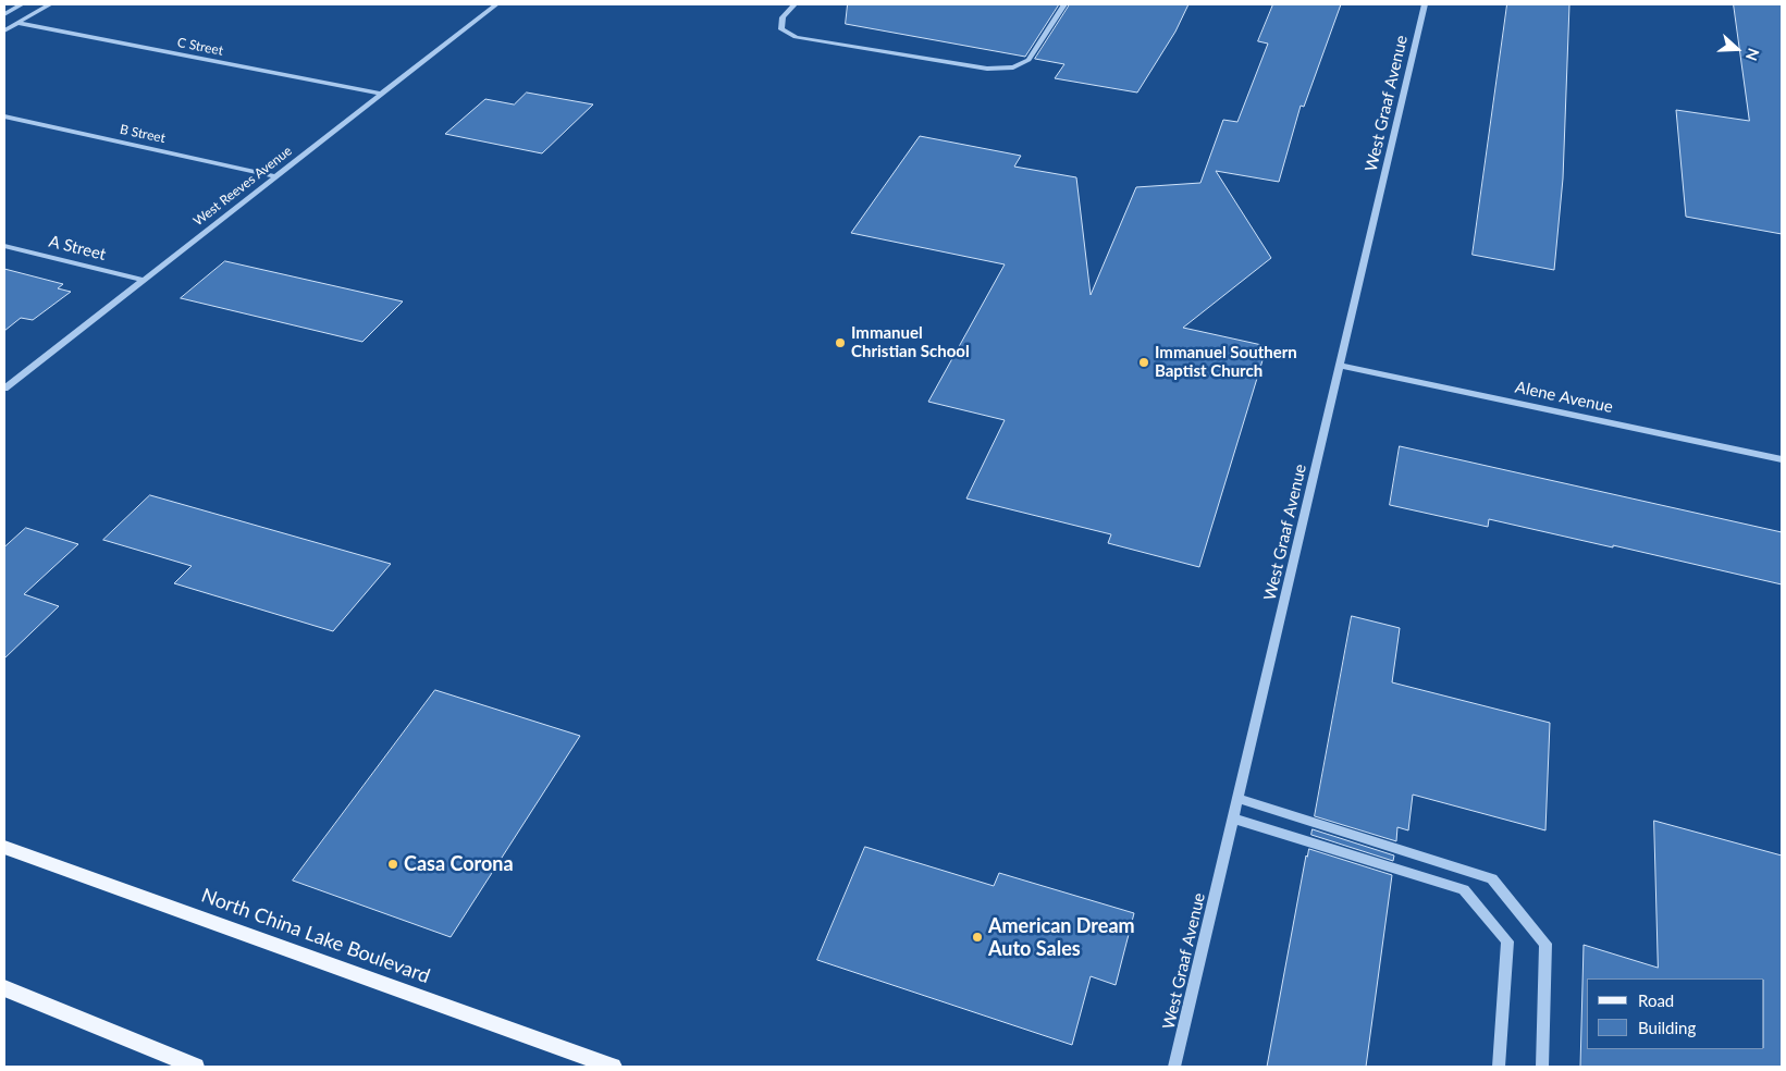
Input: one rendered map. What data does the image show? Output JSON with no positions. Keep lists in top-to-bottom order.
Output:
{
  "streets": {
    "main road": ["North China Lake Boulevard"],
    "street": [
      "C Street",
      "West Graaf Avenue",
      "B Street",
      "West Reeves Avenue",
      "A Street",
      "Alene Avenue"
    ]
  },
  "crossings": [
    ["C Street", "West Reeves Avenue"],
    ["West Graaf Avenue", "Alene Avenue"],
    ["B Street", "West Reeves Avenue"],
    ["West Reeves Avenue", "A Street"]
  ],
  "places": [
    "Immanuel Christian School",
    "Immanuel Southern Baptist Church",
    "Casa Corona",
    "American Dream Auto Sales"
  ],
  "legend": ["Road", "Building"],
  "north": "right"
}
